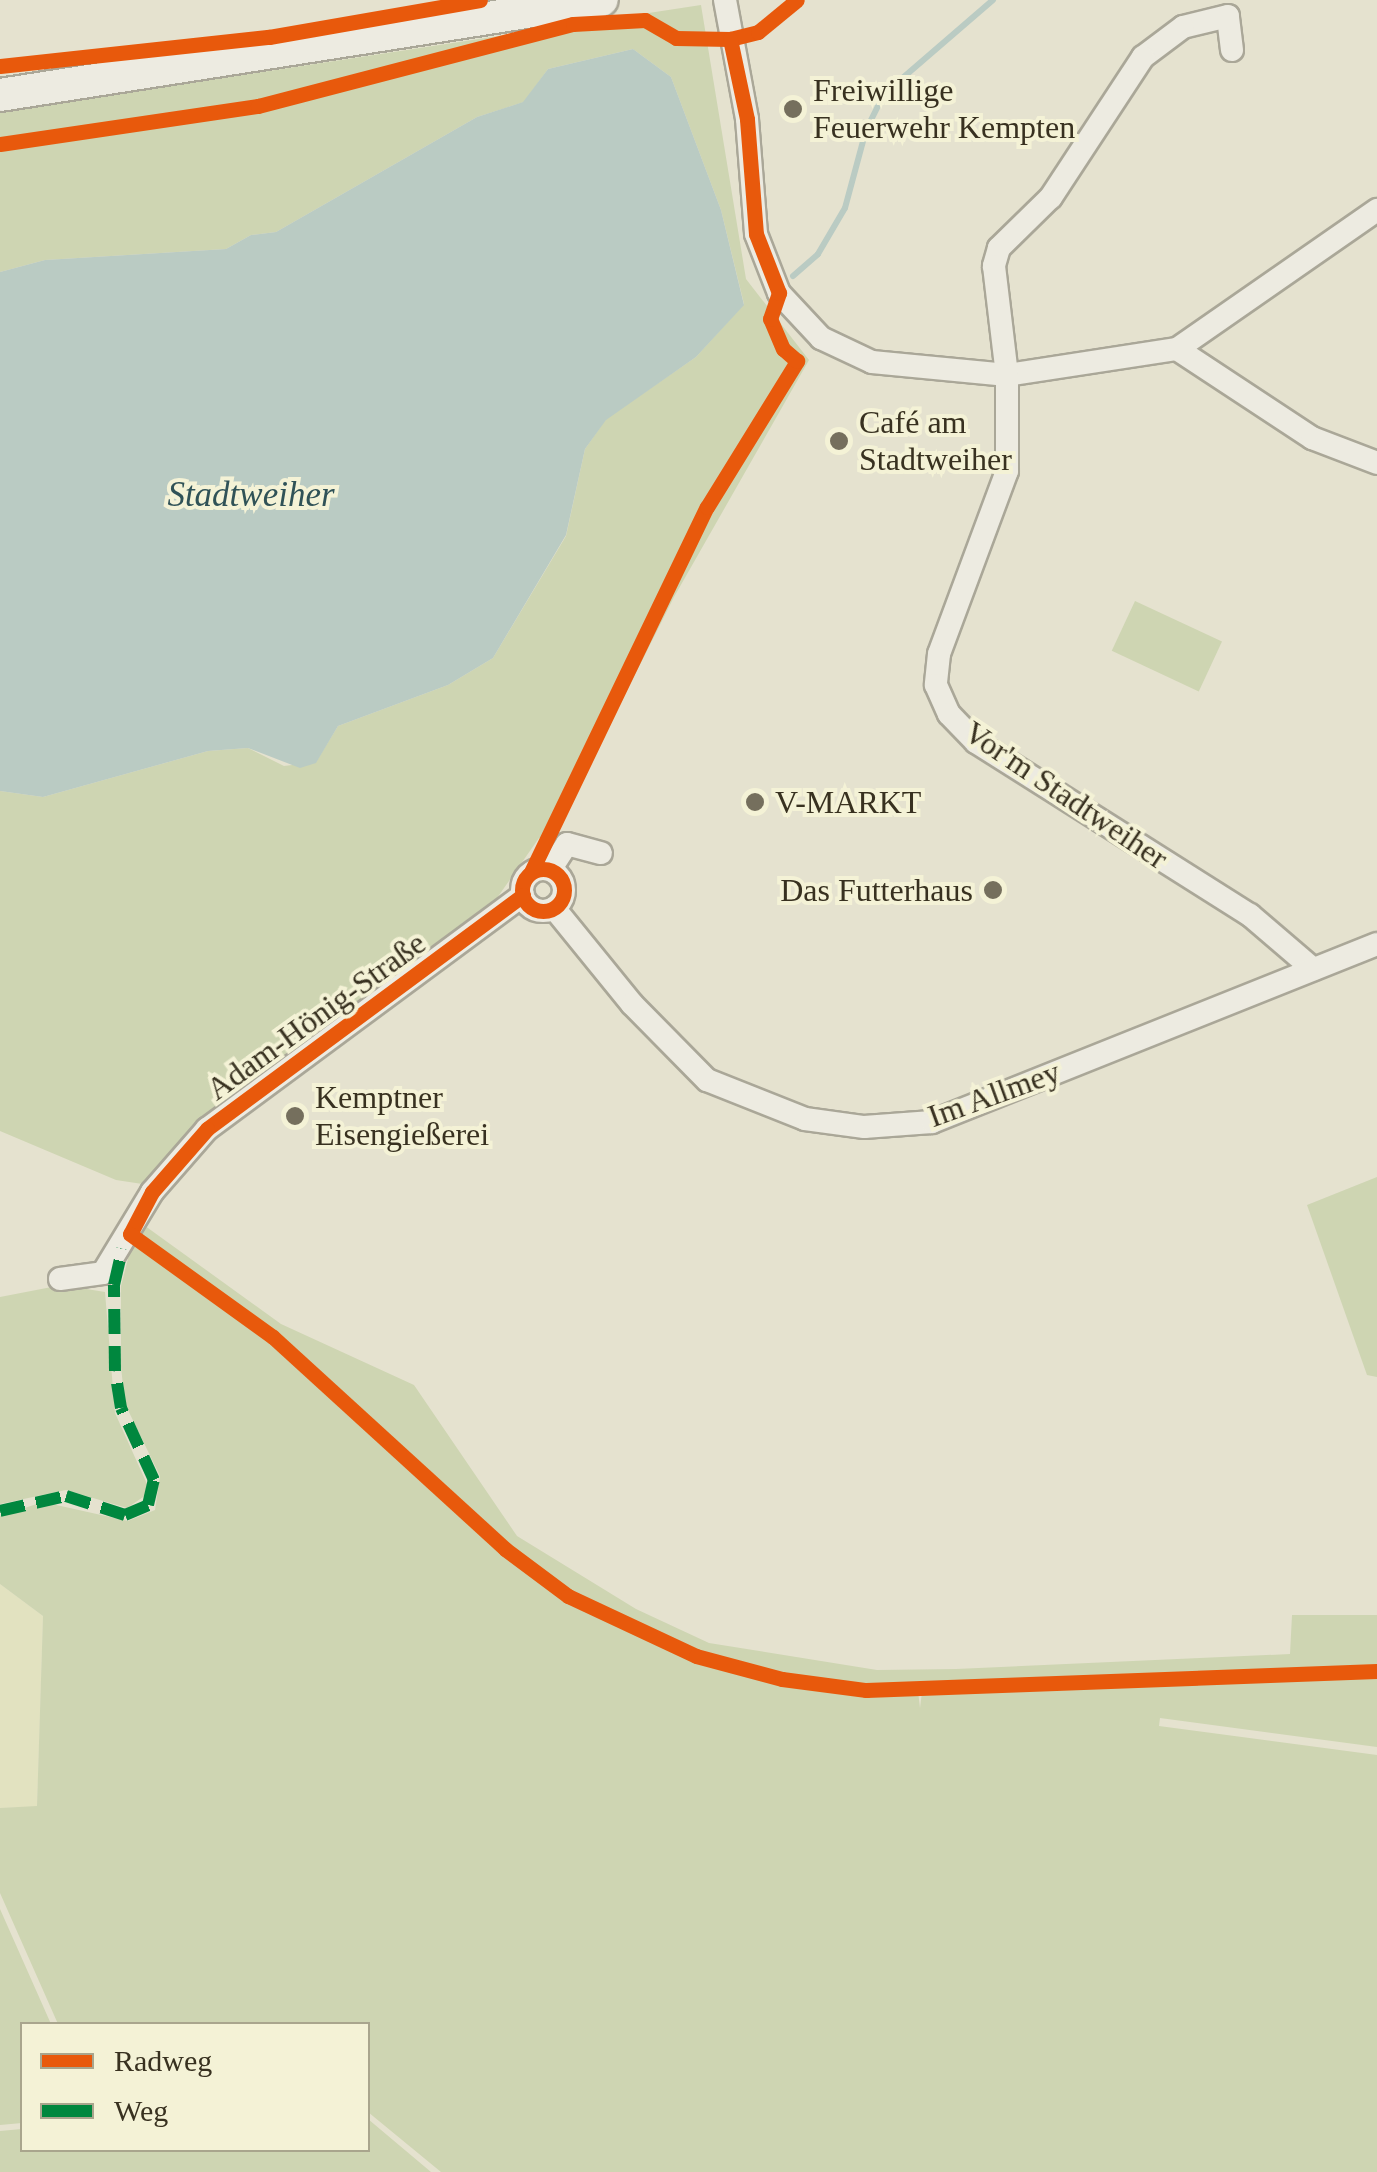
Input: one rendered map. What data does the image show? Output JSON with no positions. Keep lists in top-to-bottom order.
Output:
{
  "streets": {
    "street": ["Vor'm Stadtweiher", "Adam-Hönig-Straße", "Im Allmey"]
  },
  "crossings": [
    ["Vor'm Stadtweiher", "Im Allmey"],
    ["Adam-Hönig-Straße", "Im Allmey"]
  ],
  "water": ["Stadtweiher"],
  "places": [
    "Freiwillige Feuerwehr Kempten",
    "Café am Stadtweiher",
    "V-MARKT",
    "Das Futterhaus",
    "Kemptner Eisengießerei"
  ],
  "legend": ["Radweg", "Weg"]
}
